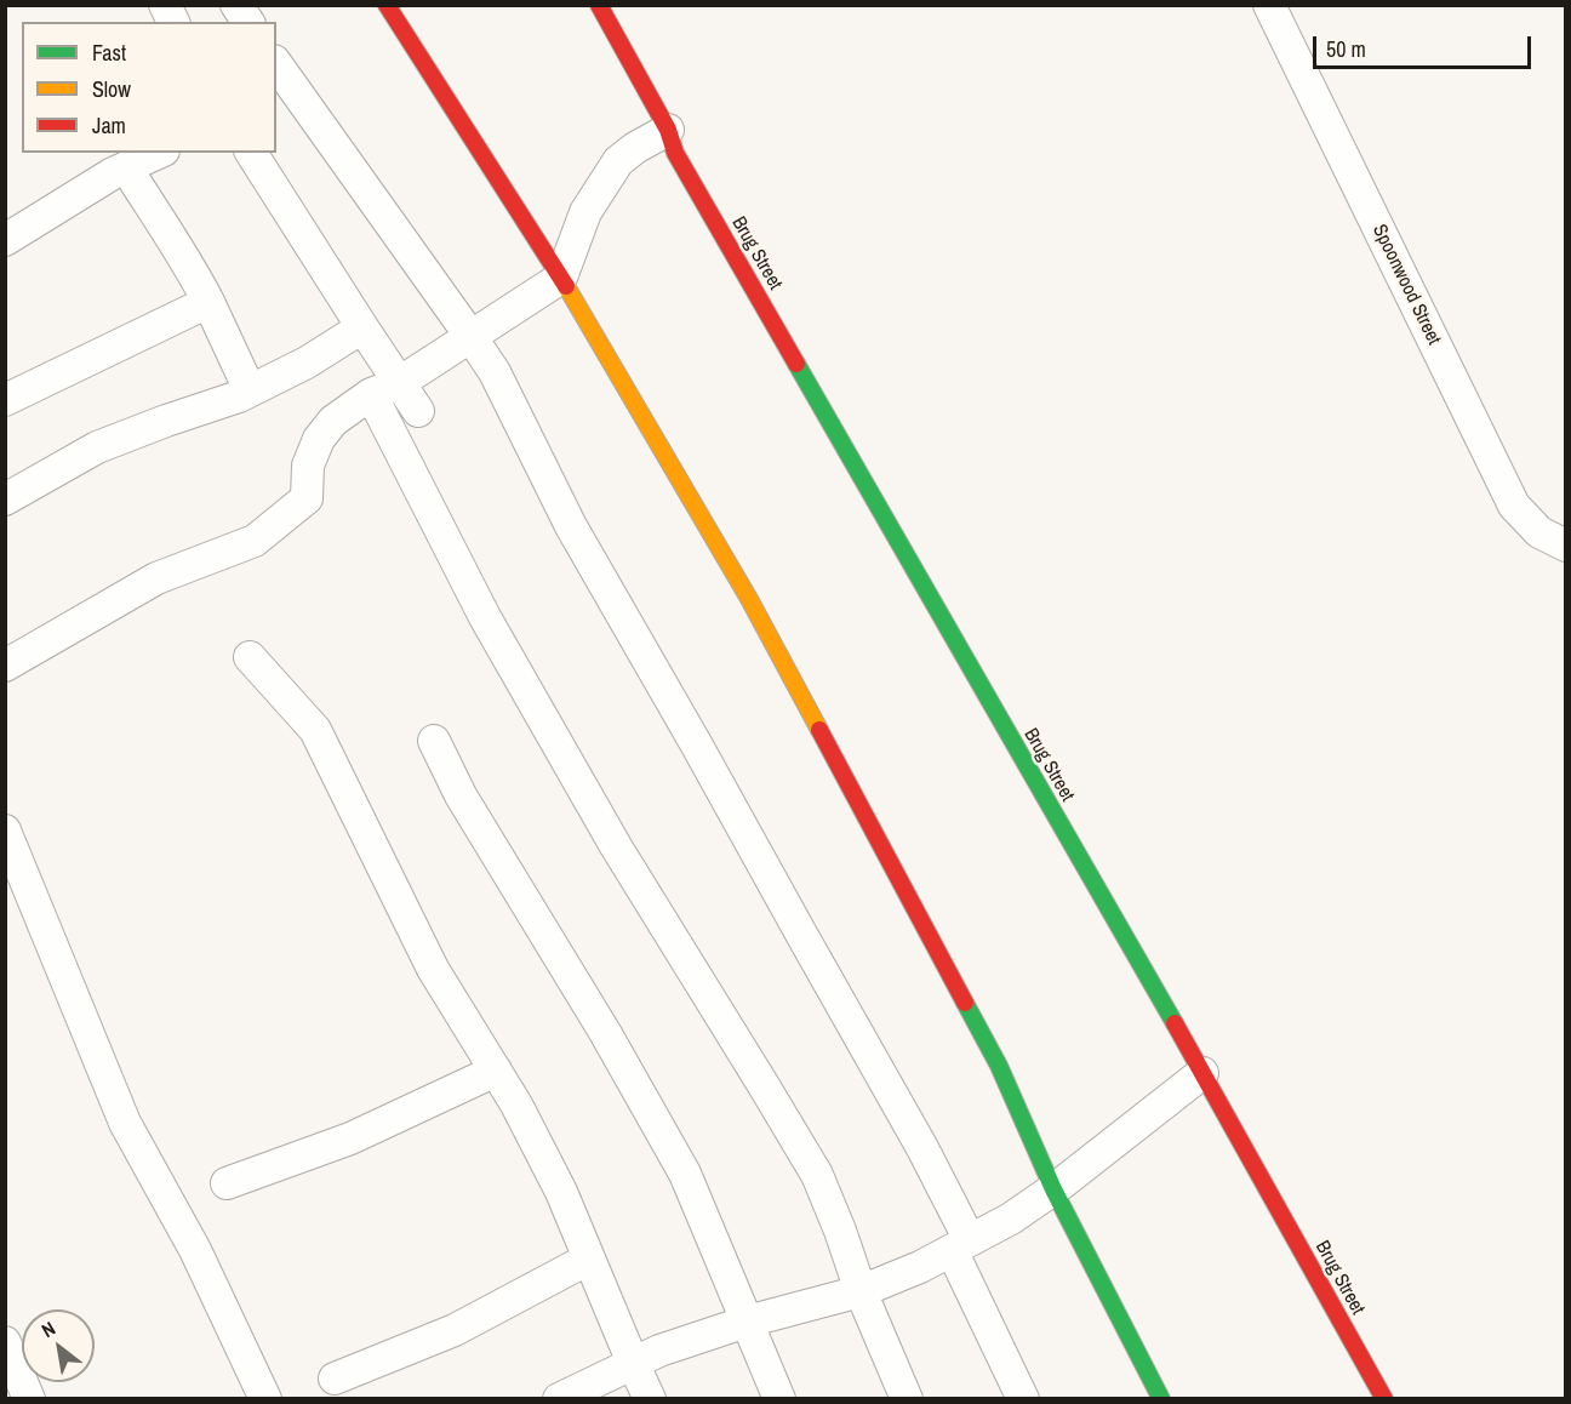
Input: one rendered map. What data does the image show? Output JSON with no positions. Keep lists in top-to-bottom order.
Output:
{
  "streets": {
    "street": ["Brug Street", "Spoonwood Street"]
  },
  "legend": ["Fast", "Slow", "Jam"],
  "scale_bar": "50 m",
  "north": "top left"
}
